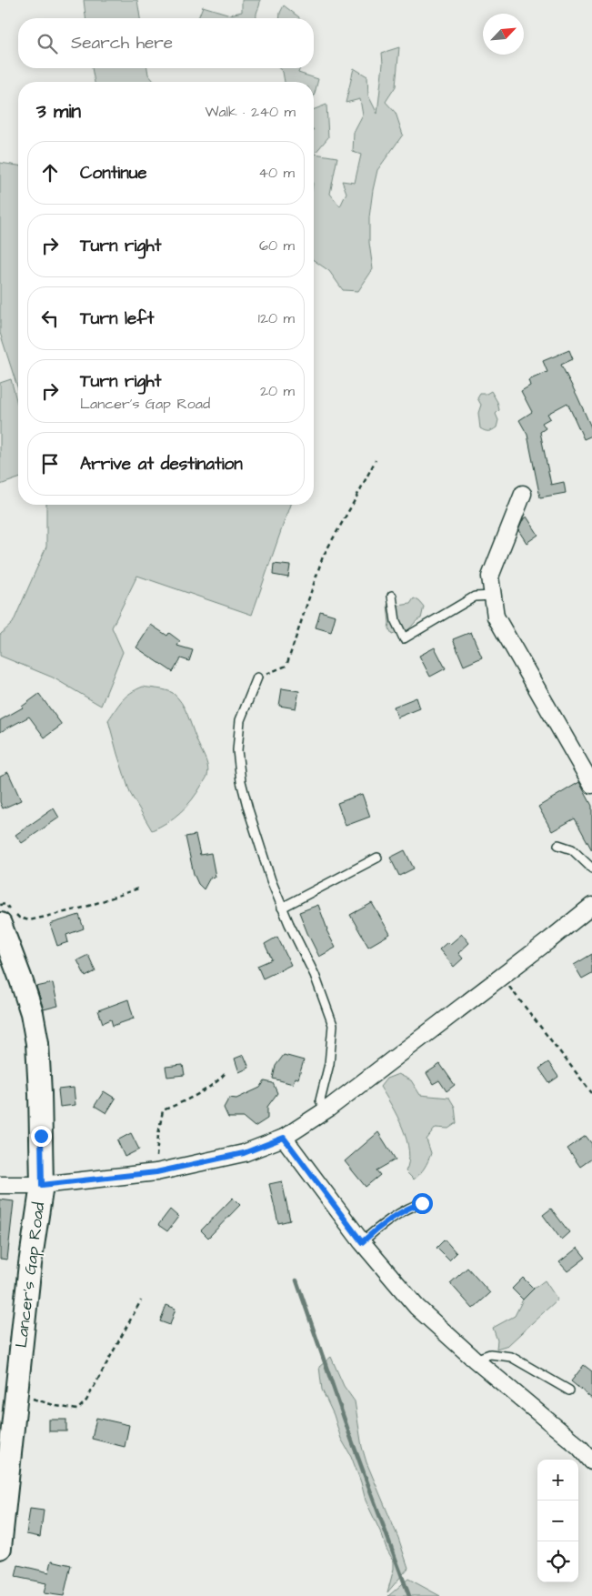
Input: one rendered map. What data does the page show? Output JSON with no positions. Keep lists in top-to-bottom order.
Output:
{
  "streets": {
    "main road": ["Lancer's Gap Road"]
  },
  "north": "top right",
  "page": {
    "search": "Search here",
    "heading": ["3 min", "Walk · 240 m"],
    "list": [
      ["Continue", "40 m"],
      ["Turn right", "60 m"],
      ["Turn left", "120 m"],
      ["Turn right", "Lancer's Gap Road", "20 m"],
      "Arrive at destination"
    ],
    "map_buttons": ["+", "−"]
  }
}
